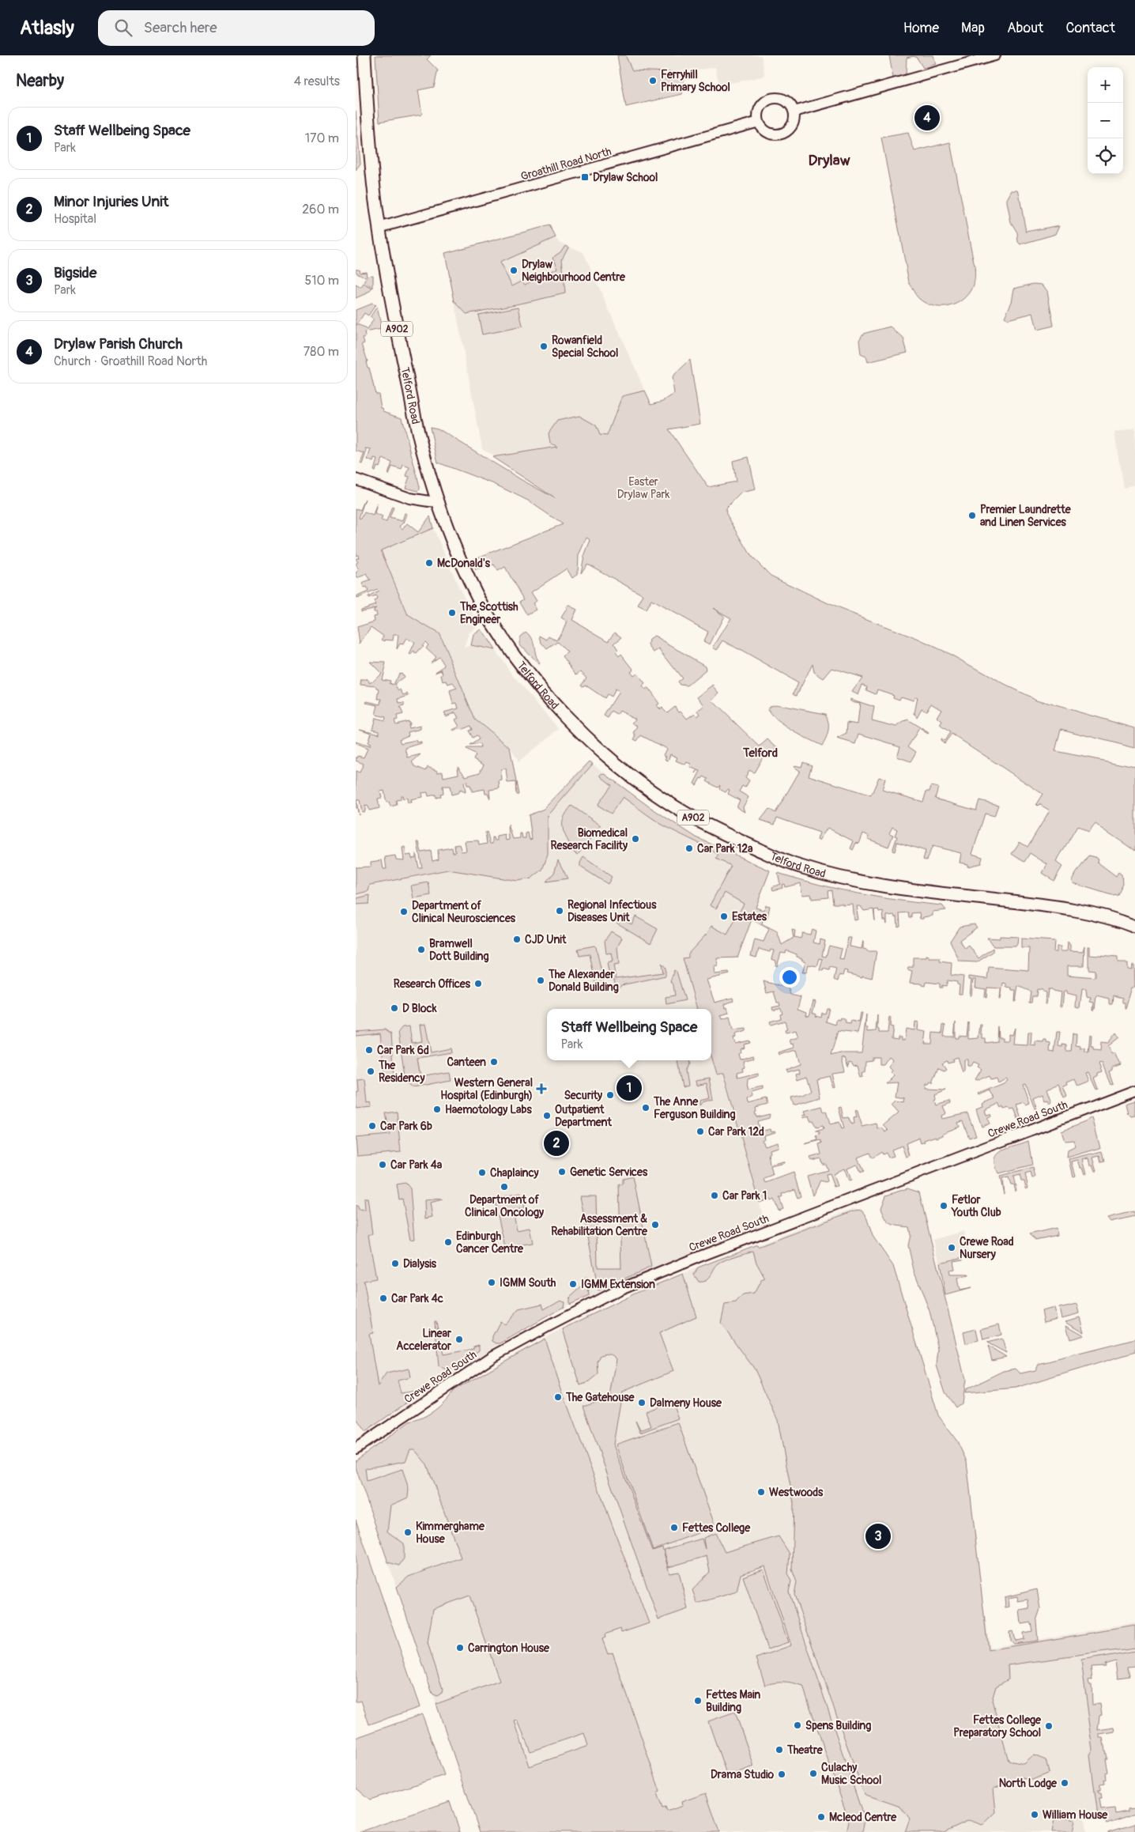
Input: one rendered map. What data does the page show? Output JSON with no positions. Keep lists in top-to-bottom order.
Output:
{
  "streets": {
    "main road": ["A902", "Telford Road"],
    "street": ["Groathill Road North", "Crewe Road South"]
  },
  "crossings": [
    ["Groathill Road North", "Telford Road"]
  ],
  "districts": ["Drylaw", "Telford"],
  "parks": ["Easter Drylaw Park"],
  "places": {
    "other": [
      "Ferryhill Primary School",
      "Drylaw Neighbourhood Centre",
      "Rowanfield Special School",
      "Premier Laundrette and Linen Services",
      "McDonald's",
      "The Scottish Engineer",
      "Biomedical Research Facility",
      "Car Park 12a",
      "Regional Infectious Diseases Unit",
      "Department of Clinical Neurosciences",
      "Estates",
      "CJD Unit",
      "Bramwell Dott Building",
      "The Alexander Donald Building",
      "Research Offices",
      "D Block",
      "Car Park 6d",
      "Canteen",
      "The Residency",
      "Security",
      "The Anne Ferguson Building",
      "Haemotology Labs",
      "Outpatient Department",
      "Car Park 6b",
      "Car Park 12d",
      "Car Park 4a",
      "Genetic Services",
      "Chaplaincy",
      "Department of Clinical Oncology",
      "Car Park 1",
      "Fetlor Youth Club",
      "Assessment & Rehabilitation Centre",
      "Edinburgh Cancer Centre",
      "Crewe Road Nursery",
      "Dialysis",
      "IGMM South",
      "IGMM Extension",
      "Car Park 4c",
      "Linear Accelerator",
      "The Gatehouse",
      "Dalmeny House",
      "Westwoods",
      "Fettes College",
      "Kimmerghame House",
      "Carrington House",
      "Fettes Main Building",
      "Spens Building",
      "Fettes College Preparatory School",
      "Theatre",
      "Culachy Music School",
      "Drama Studio",
      "North Lodge",
      "William House",
      "Mcleod Centre"
    ],
    "transit": ["Drylaw School"],
    "health": ["Western General Hospital (Edinburgh)"]
  },
  "page": {
    "header": "Atlasly",
    "search": "Search here",
    "nav": [
      "Home",
      "Map",
      "About",
      "Contact"
    ],
    "heading": ["Nearby", "4 results"],
    "map_buttons": ["+", "−"],
    "pins": [
      "4",
      "1",
      "2",
      "3"
    ],
    "list": [
      {
        "mark": "1",
        "name": "Staff Wellbeing Space",
        "note": "Park",
        "value": "170 m"
      },
      {
        "mark": "2",
        "name": "Minor Injuries Unit",
        "note": "Hospital",
        "value": "260 m"
      },
      {
        "mark": "3",
        "name": "Bigside",
        "note": "Park",
        "value": "510 m"
      },
      {
        "mark": "4",
        "name": "Drylaw Parish Church",
        "note": "Church · Groathill Road North",
        "value": "780 m"
      }
    ],
    "popup": ["Staff Wellbeing Space", "Park"]
  }
}
